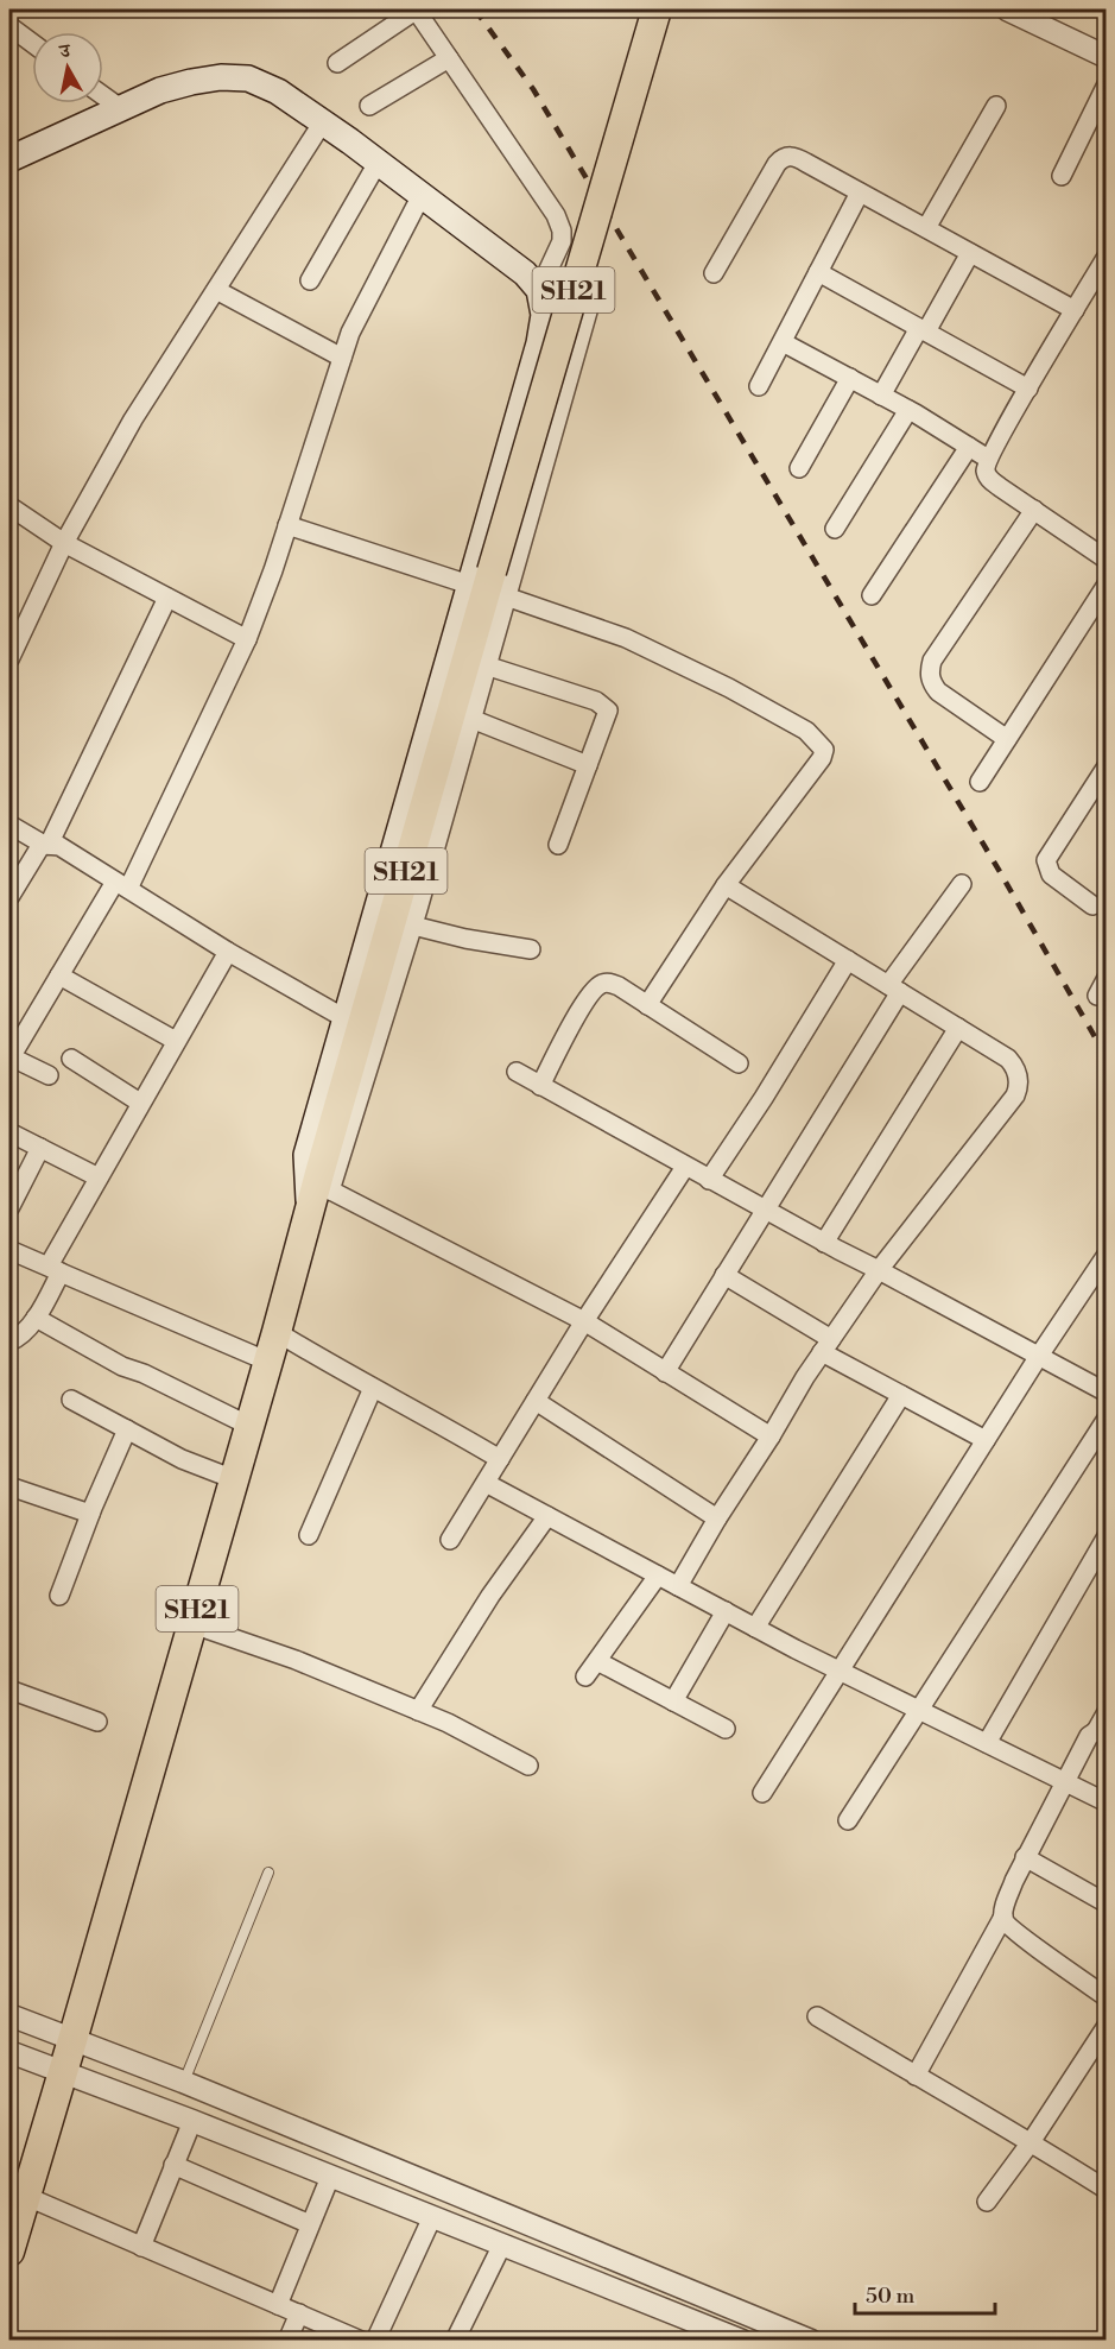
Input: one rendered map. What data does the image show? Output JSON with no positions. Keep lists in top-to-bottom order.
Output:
{
  "streets": {
    "main road": ["SH21"]
  },
  "scale_bar": "50 m",
  "north": "top"
}
